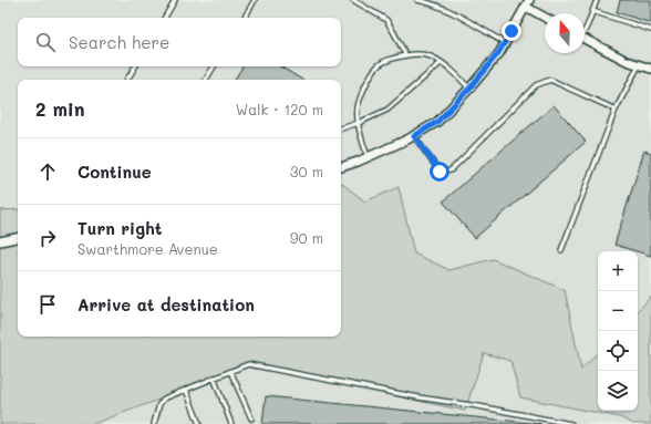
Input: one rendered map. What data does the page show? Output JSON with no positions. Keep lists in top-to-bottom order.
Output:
{
  "north": "top",
  "page": {
    "search": "Search here",
    "heading": ["2 min", "Walk · 120 m"],
    "list": [
      ["Continue", "30 m"],
      ["Turn right", "Swarthmore Avenue", "90 m"],
      "Arrive at destination"
    ],
    "map_buttons": ["+", "−"]
  }
}
